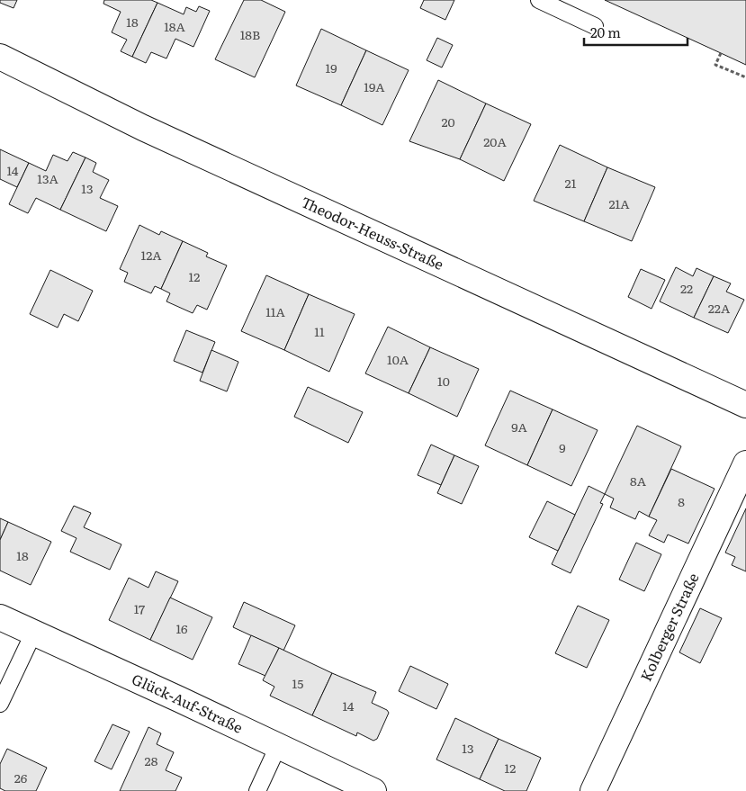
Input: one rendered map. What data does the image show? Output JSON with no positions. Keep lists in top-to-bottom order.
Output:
{
  "streets": {
    "street": ["Theodor-Heuss-Straße", "Kolberger Straße", "Glück-Auf-Straße"]
  },
  "house_numbers": [
    "18",
    "18A",
    "18B",
    "19",
    "19A",
    "20",
    "20A",
    "14",
    "13A",
    "21",
    "13",
    "21A",
    "12A",
    "12",
    "22",
    "22A",
    "11A",
    "11",
    "10A",
    "10",
    "9A",
    "9",
    "8A",
    "8",
    "18",
    "17",
    "16",
    "15",
    "14",
    "13",
    "28",
    "12",
    "26"
  ],
  "scale_bar": "20 m"
}
